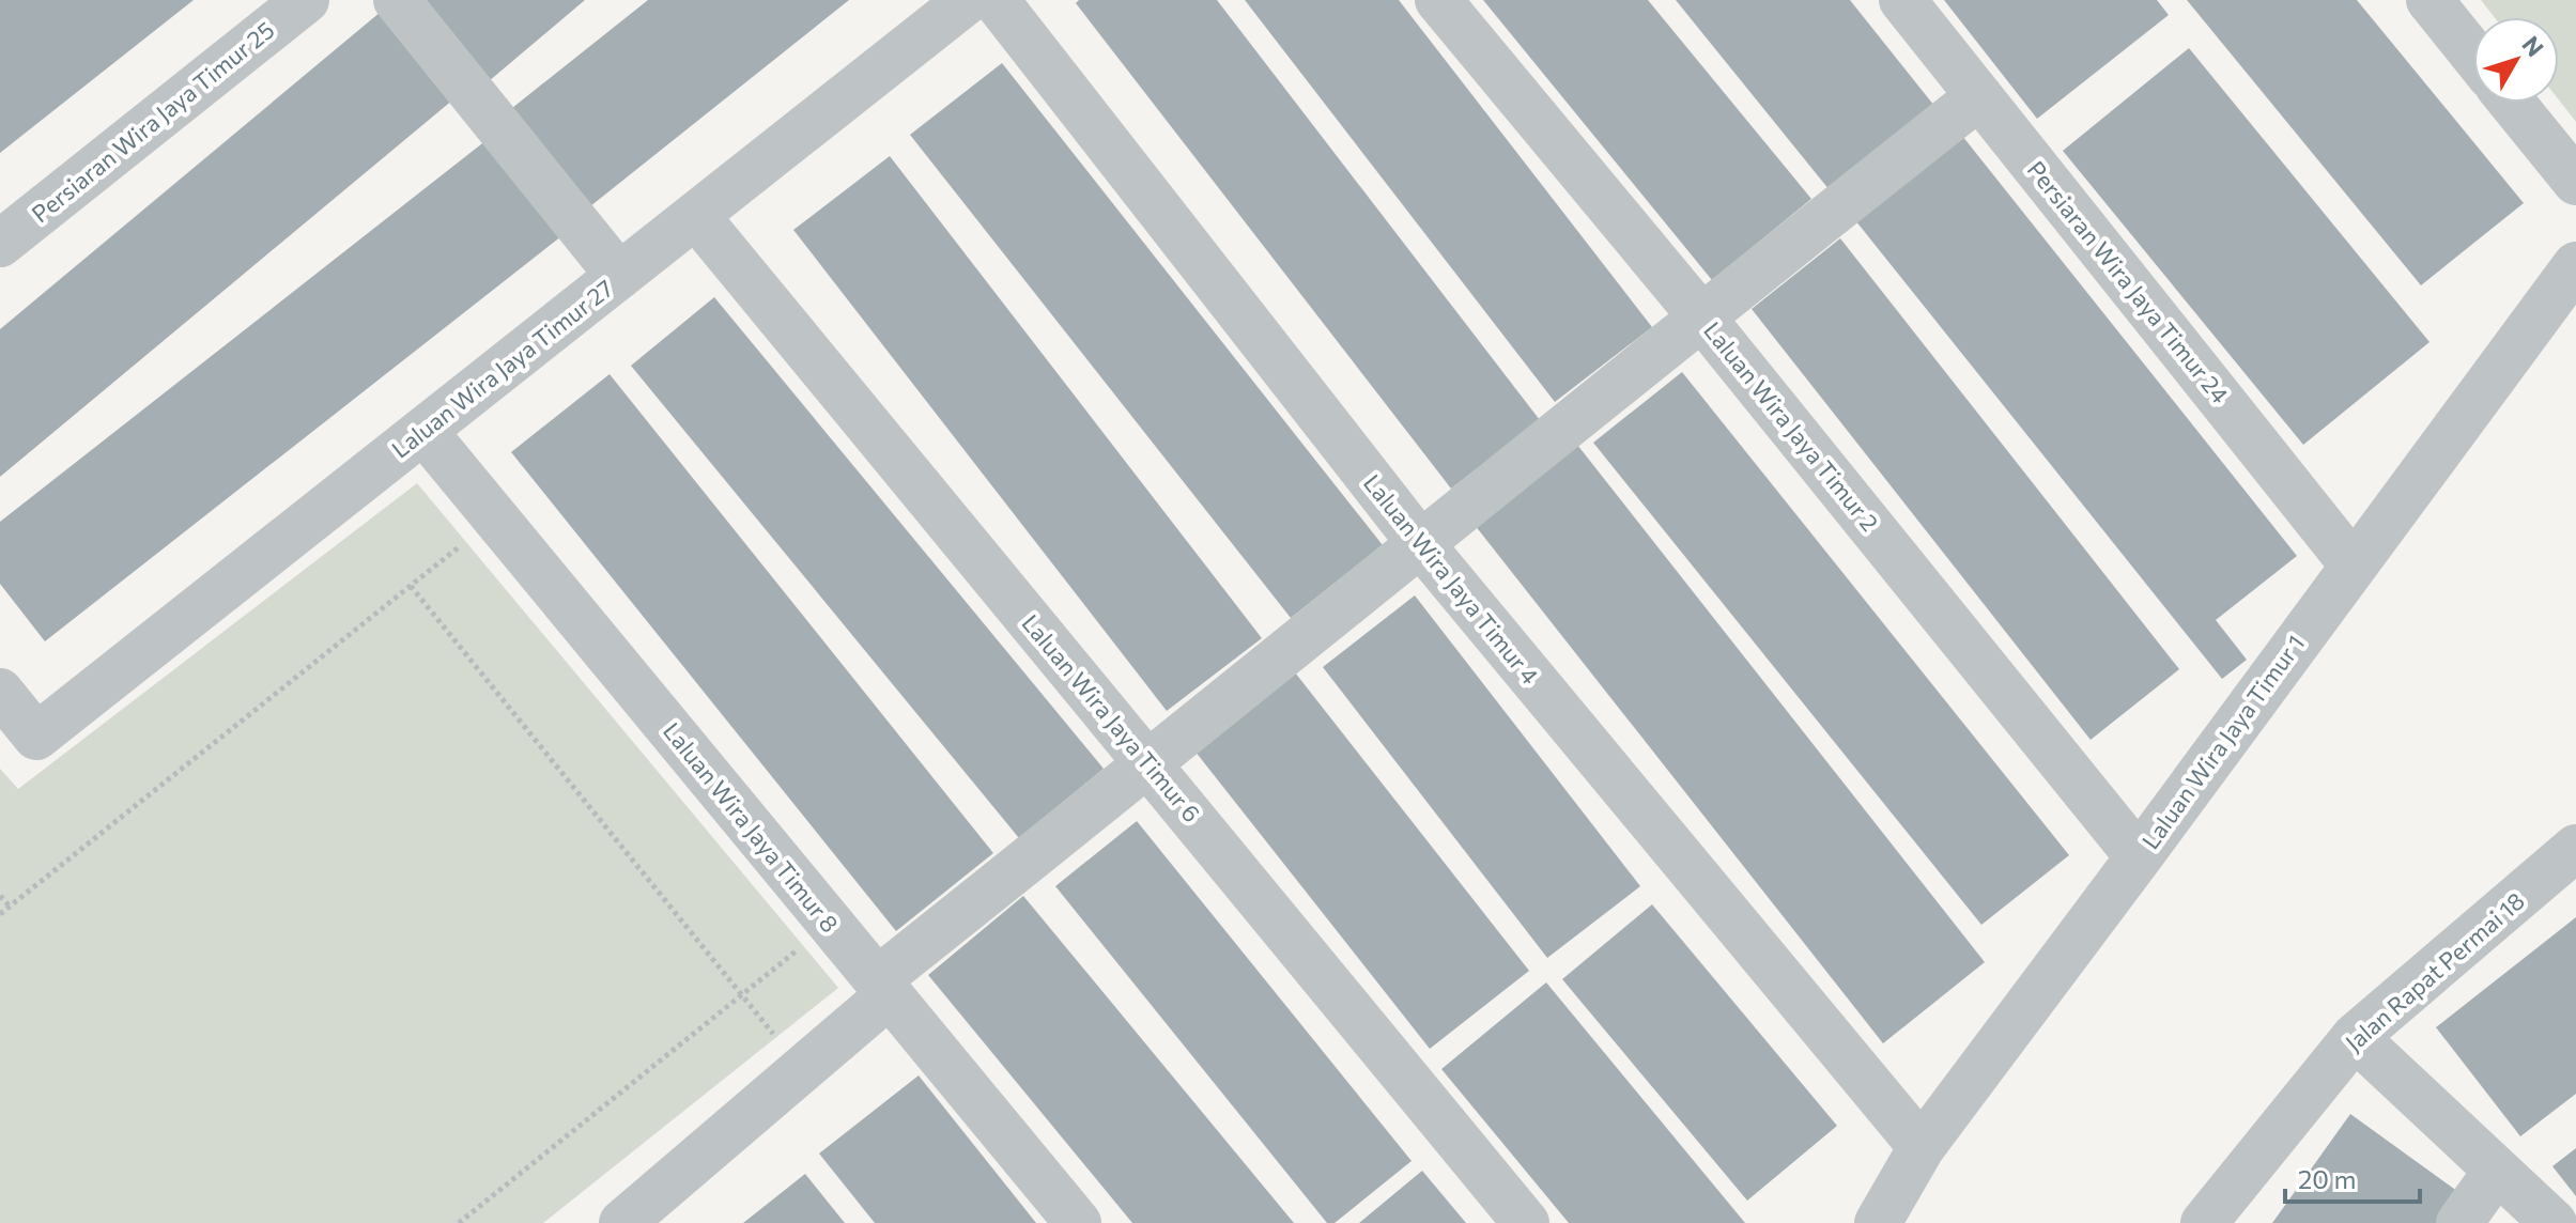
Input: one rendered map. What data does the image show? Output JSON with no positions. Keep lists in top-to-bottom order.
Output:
{
  "streets": {
    "street": [
      "Persiaran Wira Jaya Timur 25",
      "Persiaran Wira Jaya Timur 24",
      "Laluan Wira Jaya Timur 27",
      "Laluan Wira Jaya Timur 2",
      "Laluan Wira Jaya Timur 4",
      "Laluan Wira Jaya Timur 6",
      "Laluan Wira Jaya Timur 1",
      "Laluan Wira Jaya Timur 8",
      "Jalan Rapat Permai 18"
    ]
  },
  "crossings": [
    ["Persiaran Wira Jaya Timur 24", "Laluan Wira Jaya Timur 1"],
    ["Laluan Wira Jaya Timur 27", "Laluan Wira Jaya Timur 6"],
    ["Laluan Wira Jaya Timur 27", "Laluan Wira Jaya Timur 8"],
    ["Laluan Wira Jaya Timur 2", "Laluan Wira Jaya Timur 1"],
    ["Laluan Wira Jaya Timur 4", "Laluan Wira Jaya Timur 1"]
  ],
  "scale_bar": "20 m",
  "north": "top right"
}
